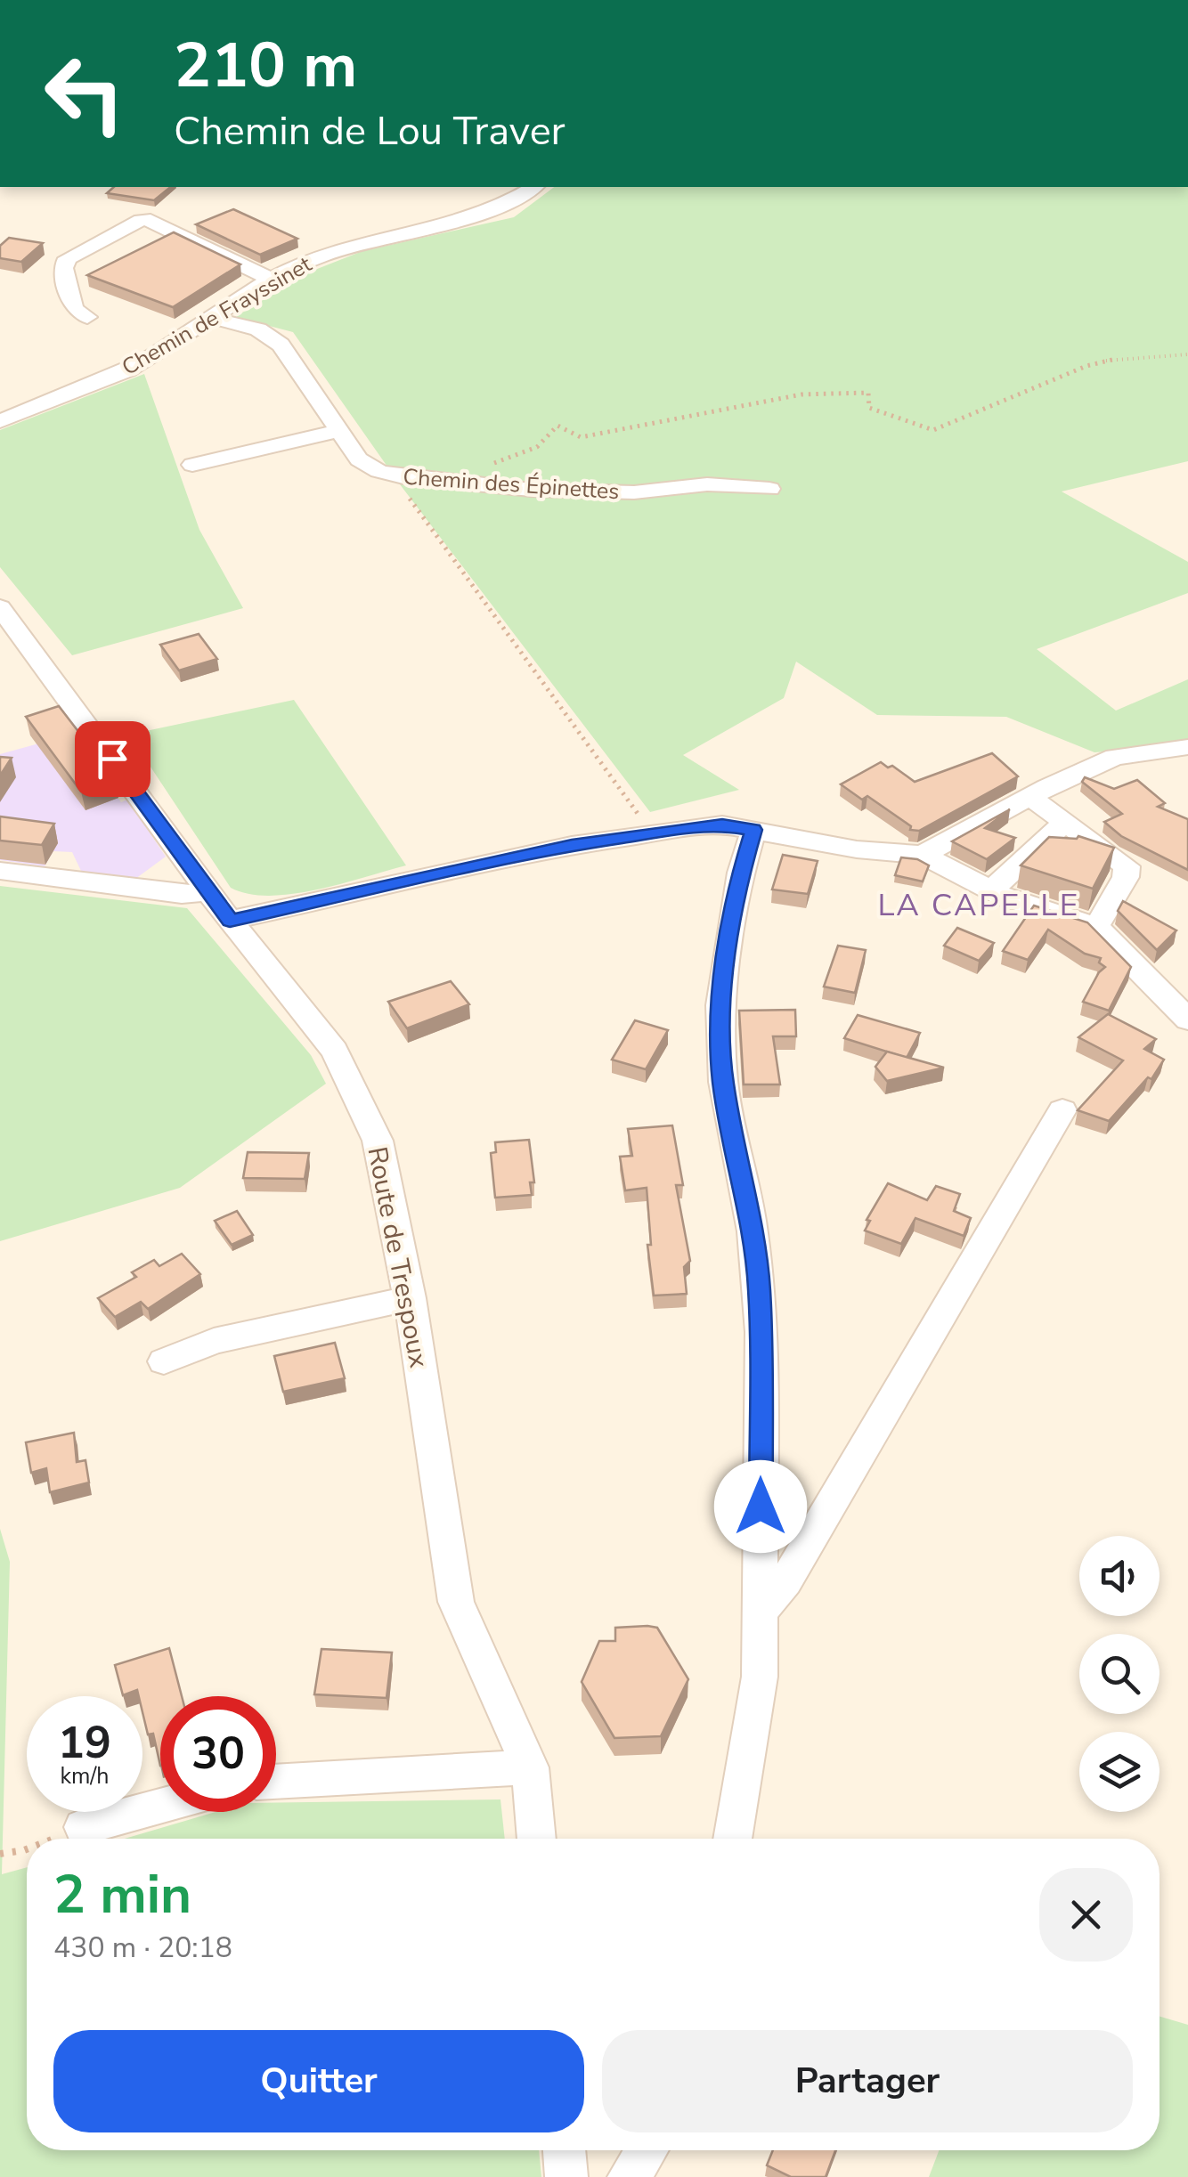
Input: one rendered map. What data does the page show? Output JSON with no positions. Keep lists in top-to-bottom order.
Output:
{
  "streets": {
    "street": ["Chemin de Frayssinet", "Chemin des Épinettes", "Route de Trespoux"]
  },
  "crossings": [
    ["Chemin de Frayssinet", "Chemin des Épinettes"]
  ],
  "districts": ["LA CAPELLE"],
  "page": {
    "turn": ["210 m", "Chemin de Lou Traver"],
    "speed": "19 km/h",
    "limit": "30",
    "heading": ["2 min", "430 m · 20:18"],
    "buttons": ["Quitter", "Partager"]
  }
}
